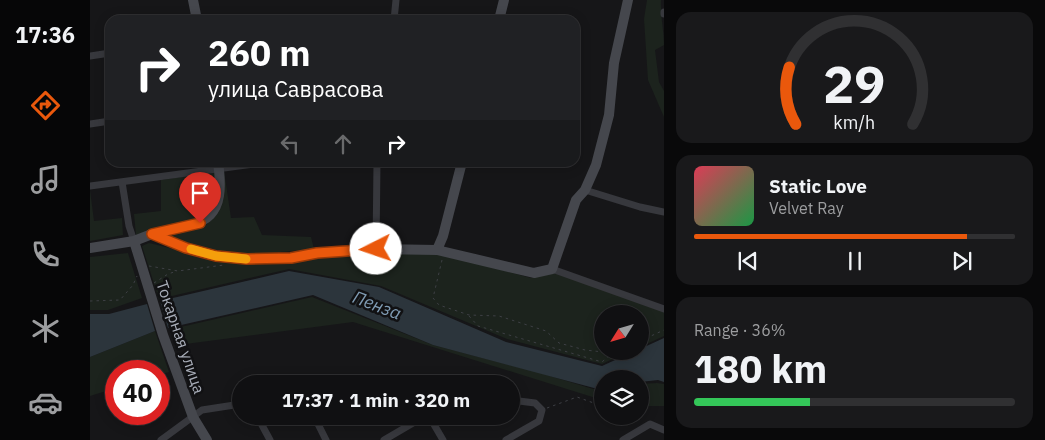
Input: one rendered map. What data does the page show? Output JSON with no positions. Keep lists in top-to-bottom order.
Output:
{
  "streets": {
    "street": ["Токарная улица"]
  },
  "water": ["Пенза"],
  "north": "bottom left",
  "page": {
    "tabs": "17:36",
    "turn": ["260 m", "улица Саврасова"],
    "song": ["Static Love", "Velvet Ray"],
    "tile": ["Range · 36%", "180 km"],
    "limit": "40",
    "trip": "17:37 · 1 min · 320 m",
    "gauge": ["29", "km/h"]
  }
}
